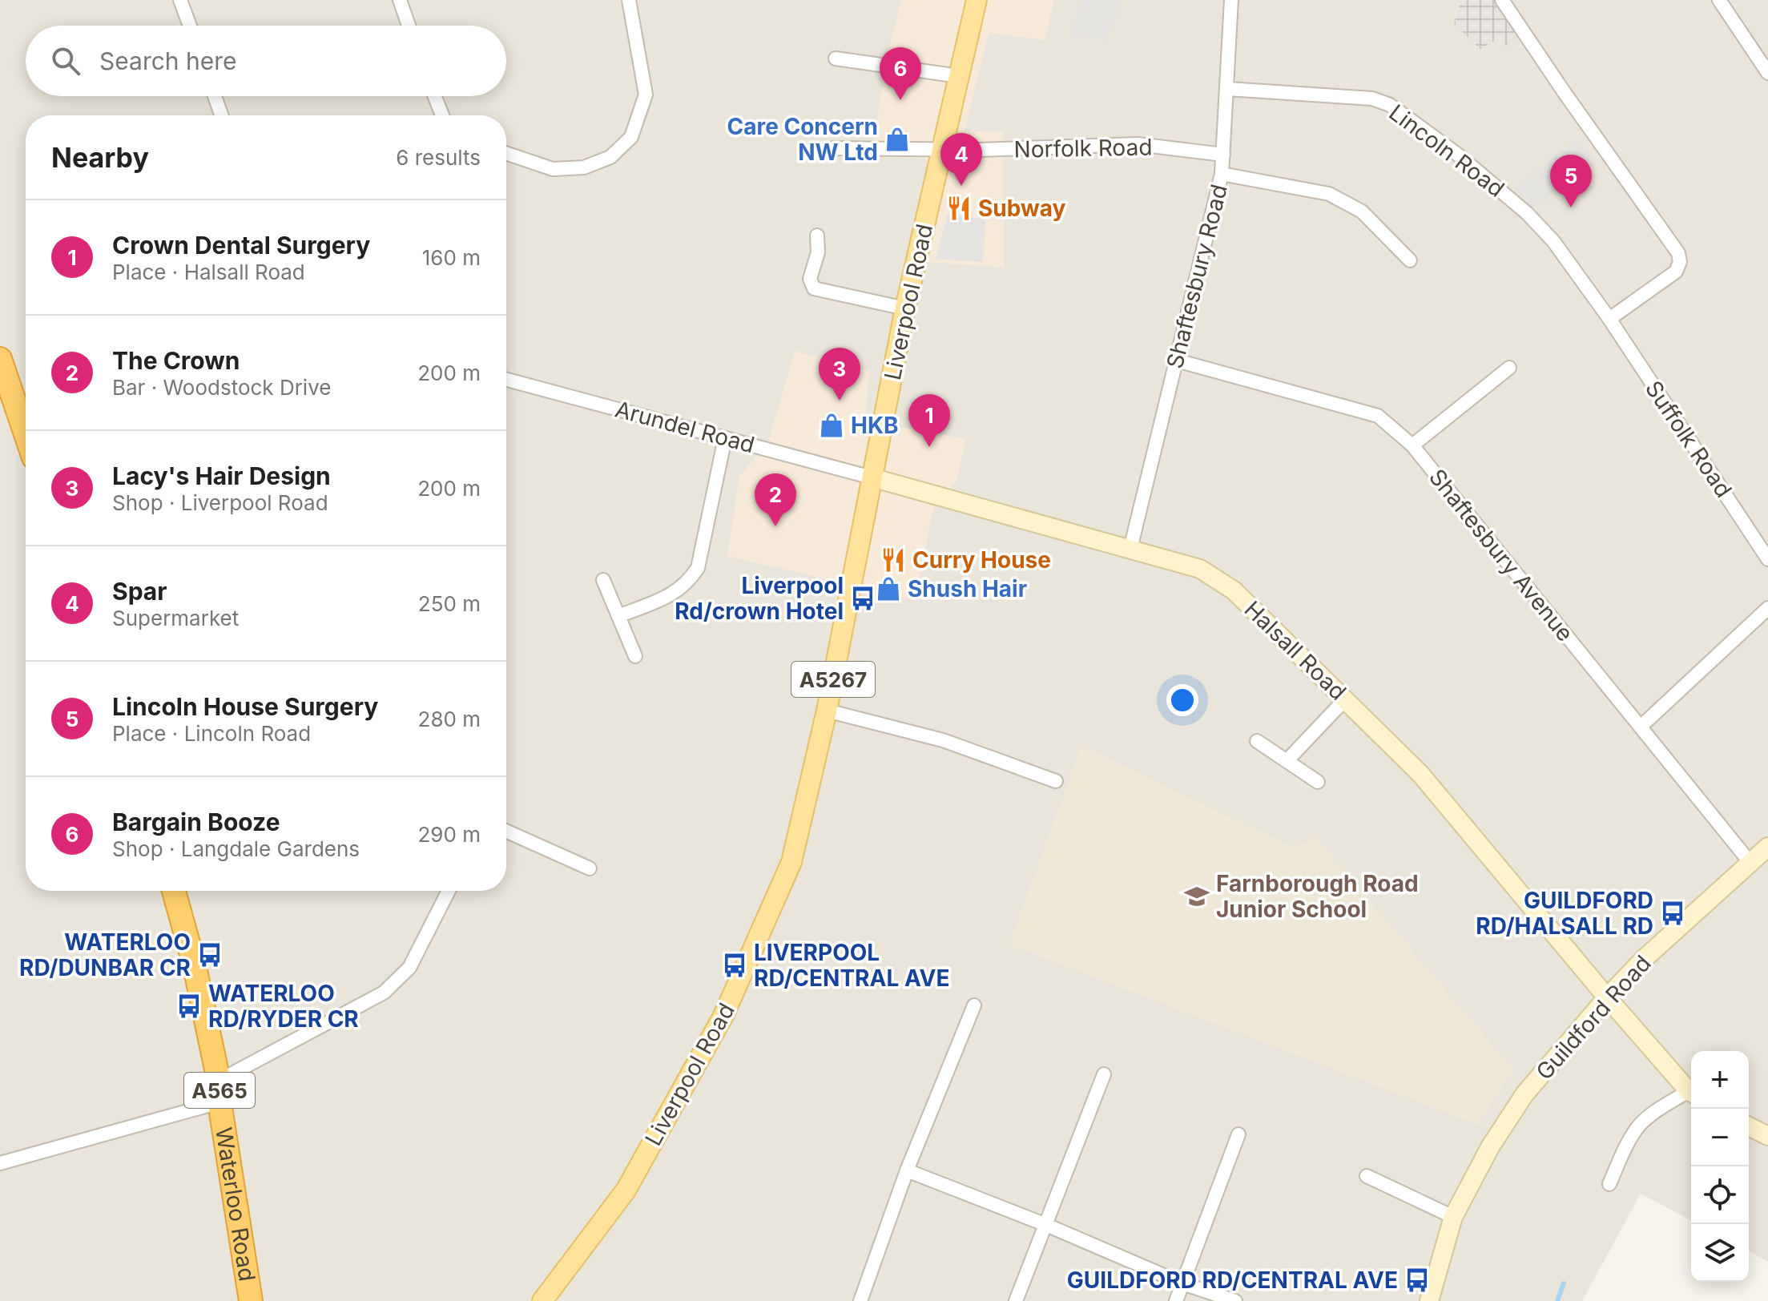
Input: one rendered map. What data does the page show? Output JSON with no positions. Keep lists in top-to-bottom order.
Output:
{
  "streets": {
    "highway": ["A565", "Waterloo Road"],
    "main road": ["Liverpool Road", "A5267"],
    "street": [
      "Norfolk Road",
      "Lincoln Road",
      "Shaftesbury Road",
      "Arundel Road",
      "Suffolk Road",
      "Shaftesbury Avenue",
      "Halsall Road",
      "Guildford Road"
    ]
  },
  "crossings": [
    ["Norfolk Road", "Shaftesbury Road"],
    ["Norfolk Road", "Liverpool Road"],
    ["Lincoln Road", "Shaftesbury Road"],
    ["Lincoln Road", "Suffolk Road"],
    ["Shaftesbury Road", "Shaftesbury Avenue"],
    ["Shaftesbury Road", "Halsall Road"],
    ["Liverpool Road", "Arundel Road"],
    ["Liverpool Road", "Halsall Road"],
    ["Arundel Road", "Halsall Road"],
    ["Shaftesbury Avenue", "Guildford Road"],
    ["Halsall Road", "Guildford Road"]
  ],
  "places": {
    "shop": ["Care Concern NW Ltd", "HKB", "Shush Hair"],
    "restaurant": ["Subway", "Curry House"],
    "bus stop": [
      "Liverpool Rd/crown Hotel",
      "GUILDFORD RD/HALSALL RD",
      "WATERLOO RD/DUNBAR CR",
      "LIVERPOOL RD/CENTRAL AVE",
      "WATERLOO RD/RYDER CR",
      "GUILDFORD RD/CENTRAL AVE"
    ],
    "school or university": ["Farnborough Road Junior School"]
  },
  "page": {
    "search": "Search here",
    "pins": [
      "6",
      "4",
      "5",
      "3",
      "1",
      "2"
    ],
    "heading": ["Nearby", "6 results"],
    "list": [
      {
        "mark": "1",
        "name": "Crown Dental Surgery",
        "note": "Place · Halsall Road",
        "value": "160 m"
      },
      {
        "mark": "2",
        "name": "The Crown",
        "note": "Bar · Woodstock Drive",
        "value": "200 m"
      },
      {
        "mark": "3",
        "name": "Lacy's Hair Design",
        "note": "Shop · Liverpool Road",
        "value": "200 m"
      },
      {
        "mark": "4",
        "name": "Spar",
        "note": "Supermarket",
        "value": "250 m"
      },
      {
        "mark": "5",
        "name": "Lincoln House Surgery",
        "note": "Place · Lincoln Road",
        "value": "280 m"
      },
      {
        "mark": "6",
        "name": "Bargain Booze",
        "note": "Shop · Langdale Gardens",
        "value": "290 m"
      }
    ],
    "map_buttons": ["+", "−"]
  }
}
